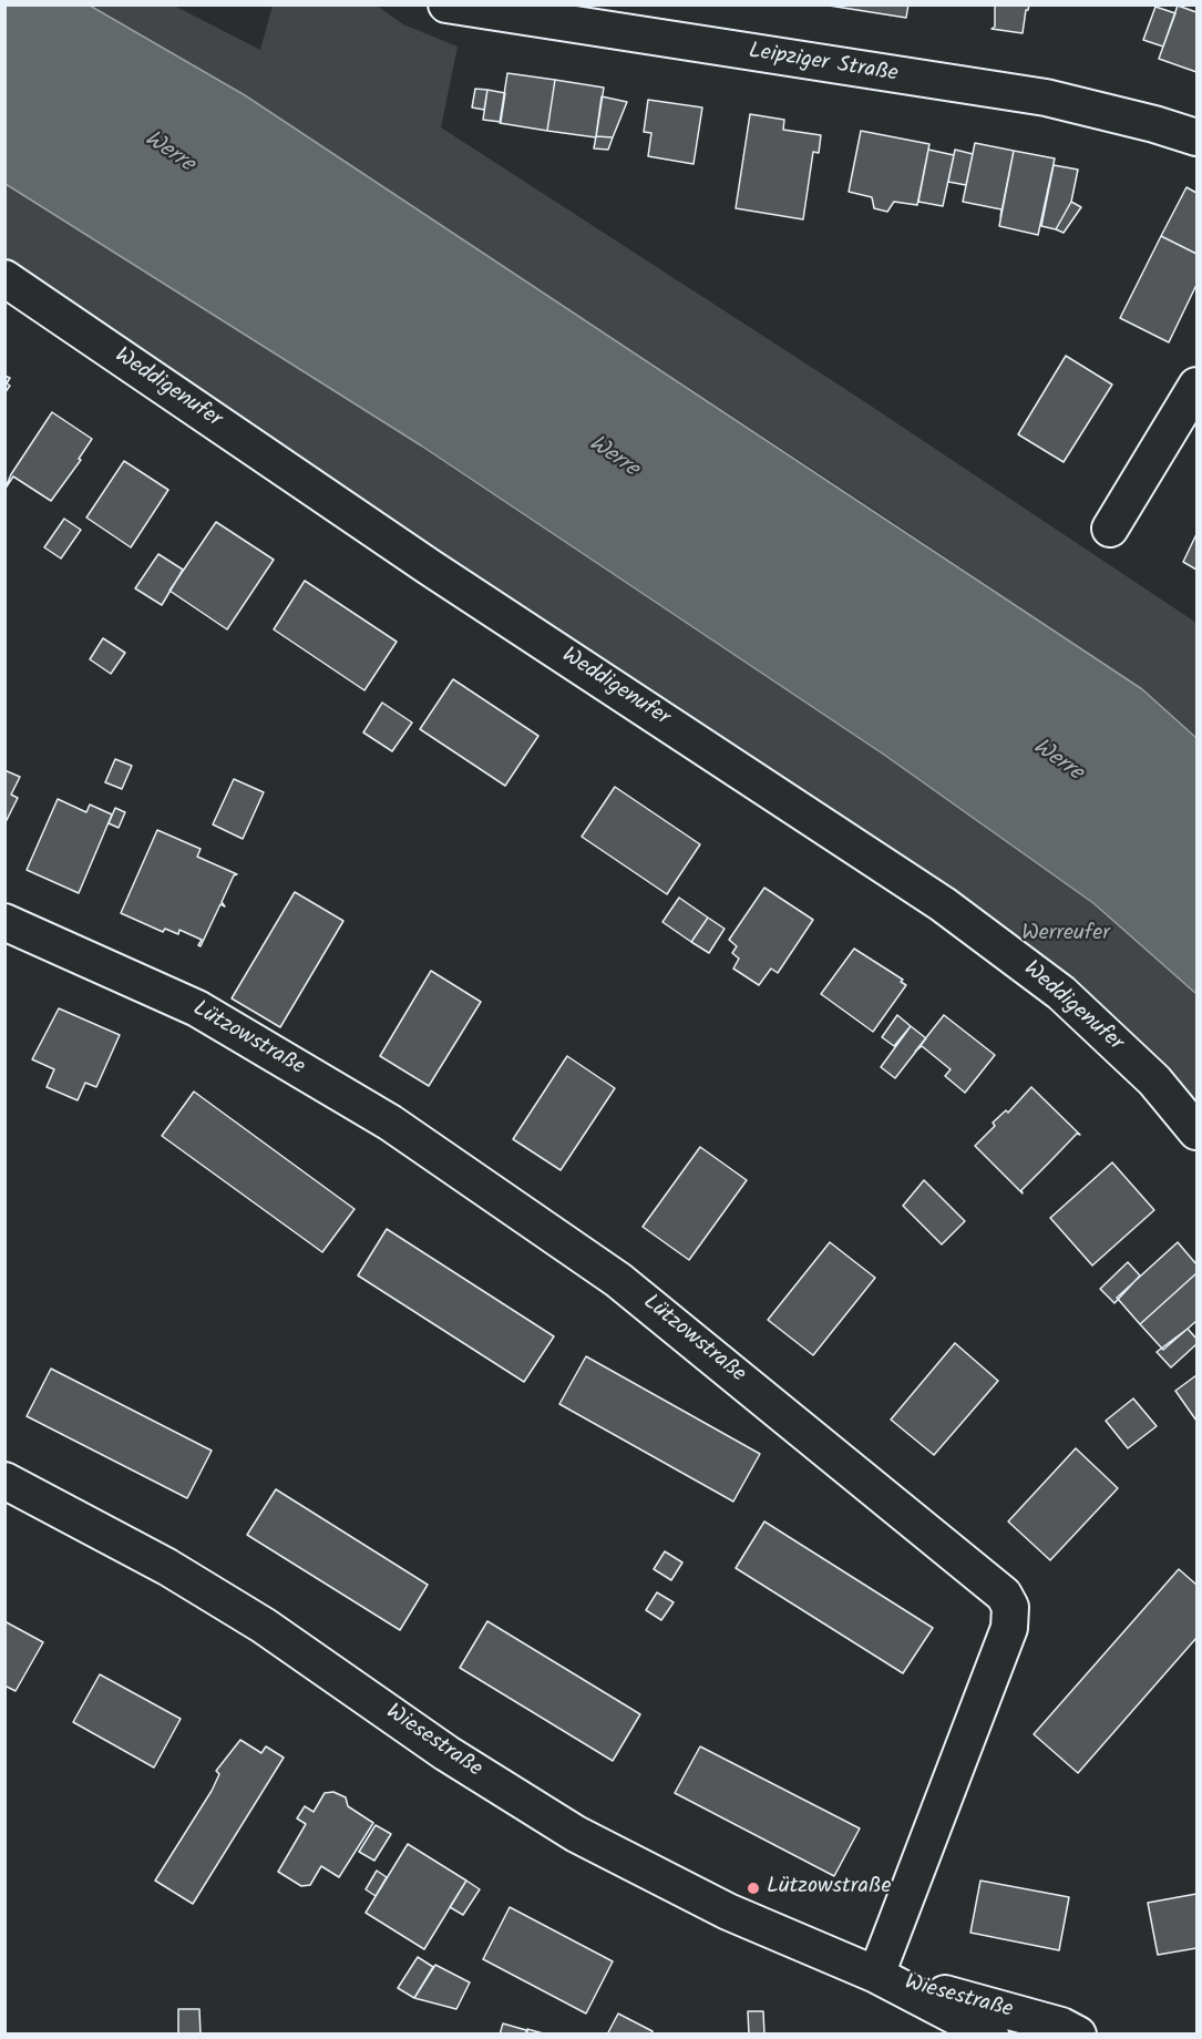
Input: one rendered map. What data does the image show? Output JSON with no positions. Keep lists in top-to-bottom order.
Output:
{
  "streets": {
    "street": [
      "Leipziger Straße",
      "Weddigenufer",
      "Lützowstraße",
      "Wiesestraße"
    ]
  },
  "crossings": [
    ["Lützowstraße", "Wiesestraße"]
  ],
  "water": ["Werre"],
  "parks": ["Werreufer"],
  "places": ["Lützowstraße"]
}
